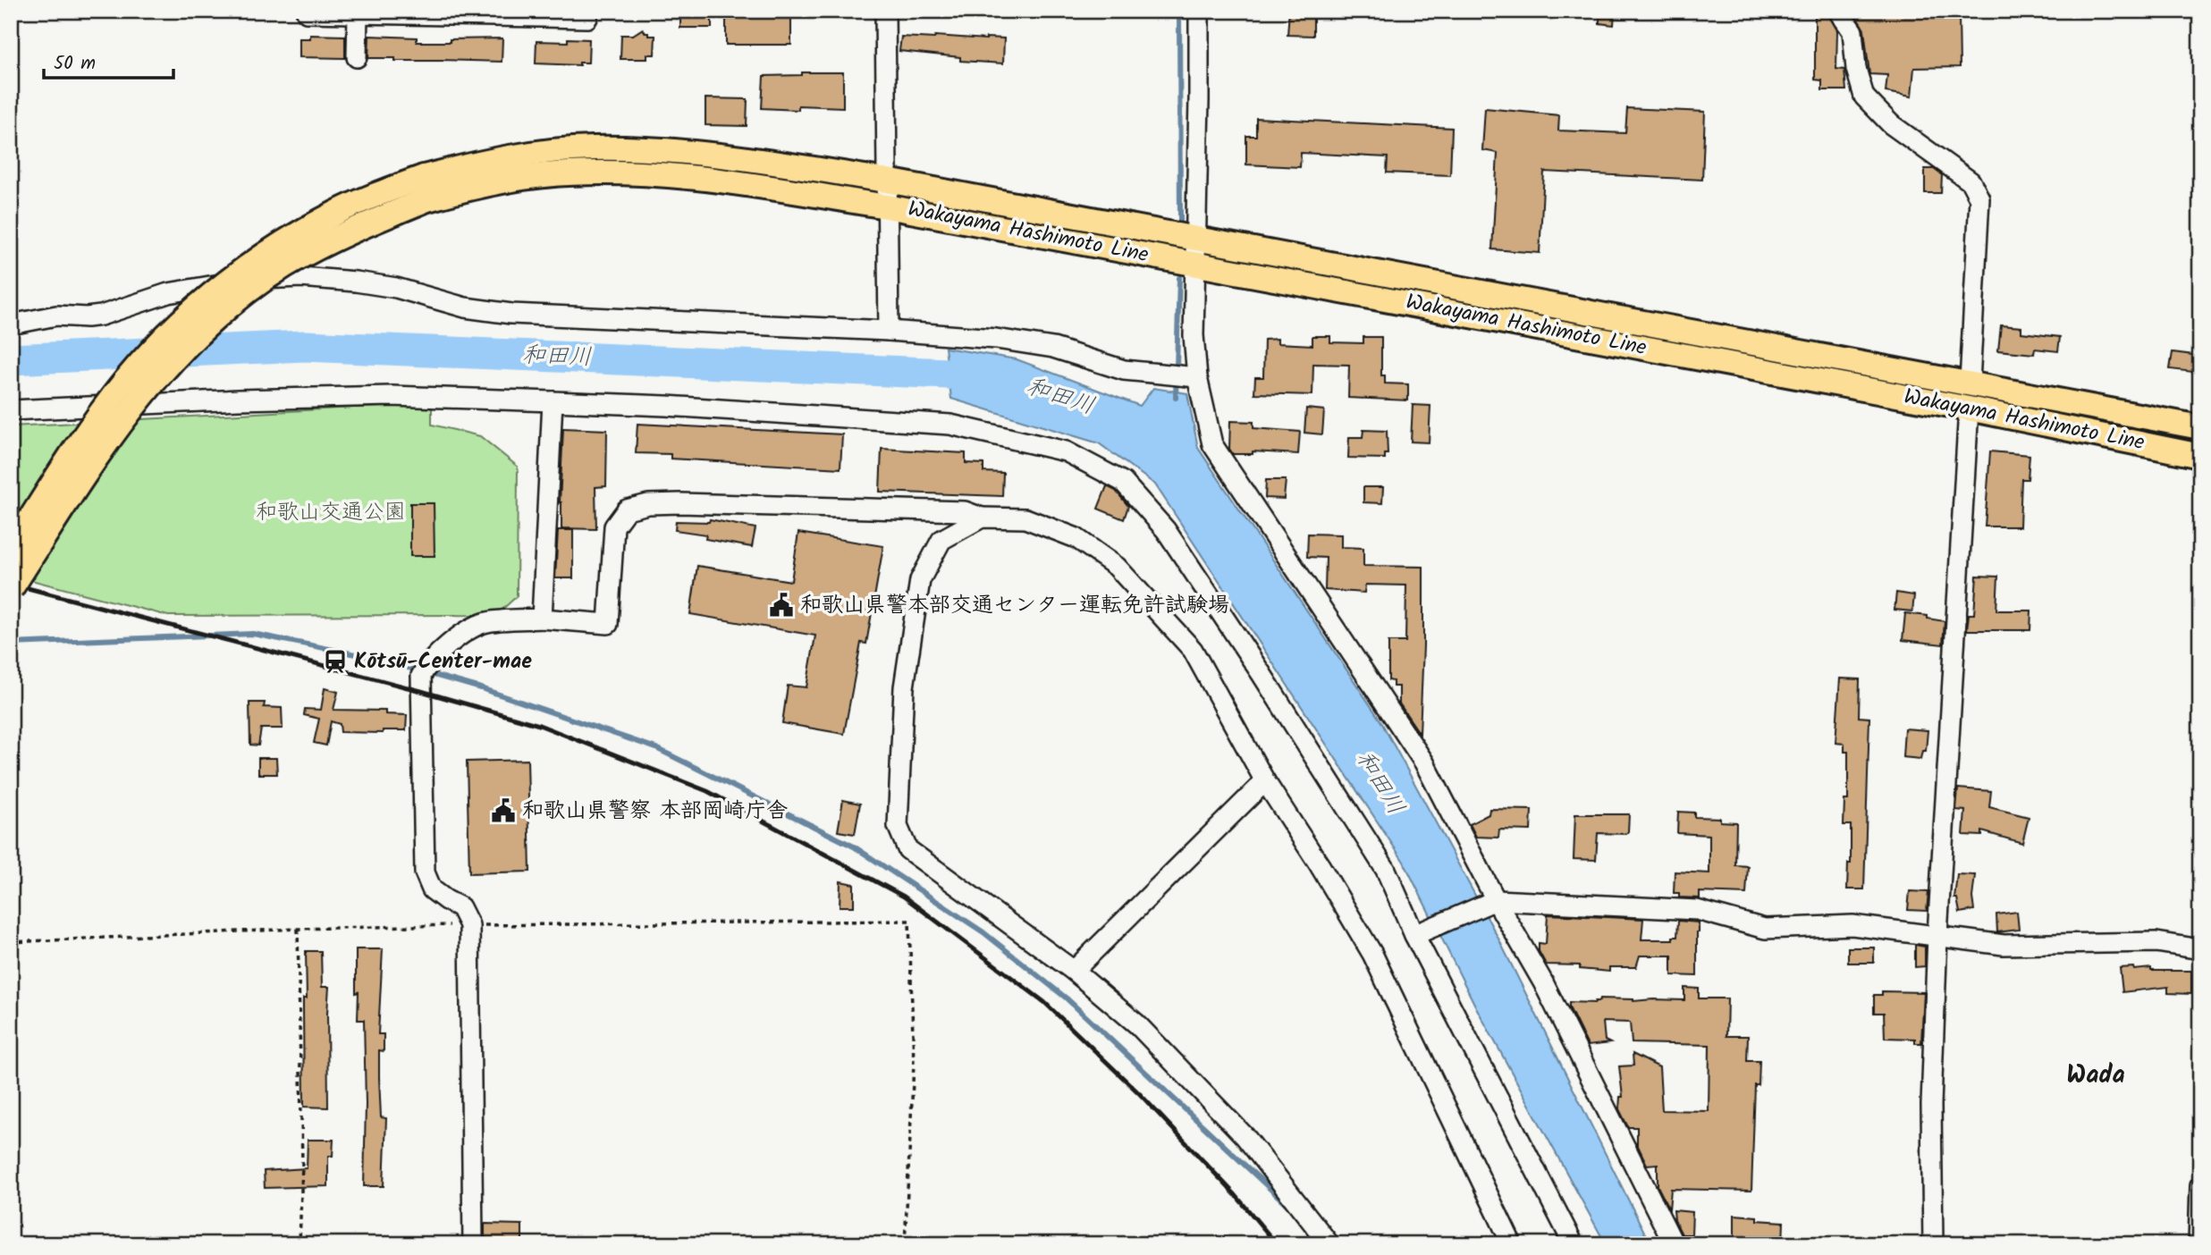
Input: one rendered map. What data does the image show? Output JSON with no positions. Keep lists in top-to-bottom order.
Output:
{
  "streets": {
    "main road": ["Wakayama Hashimoto Line"]
  },
  "districts": ["Wada"],
  "water": ["和田川"],
  "parks": ["和歌山交通公園"],
  "places": {
    "public building": ["和歌山県警本部交通センター運転免許試験場", "和歌山県警察 本部岡崎庁舎"],
    "station": ["Kōtsū-Center-mae"]
  },
  "scale_bar": "50 m"
}
